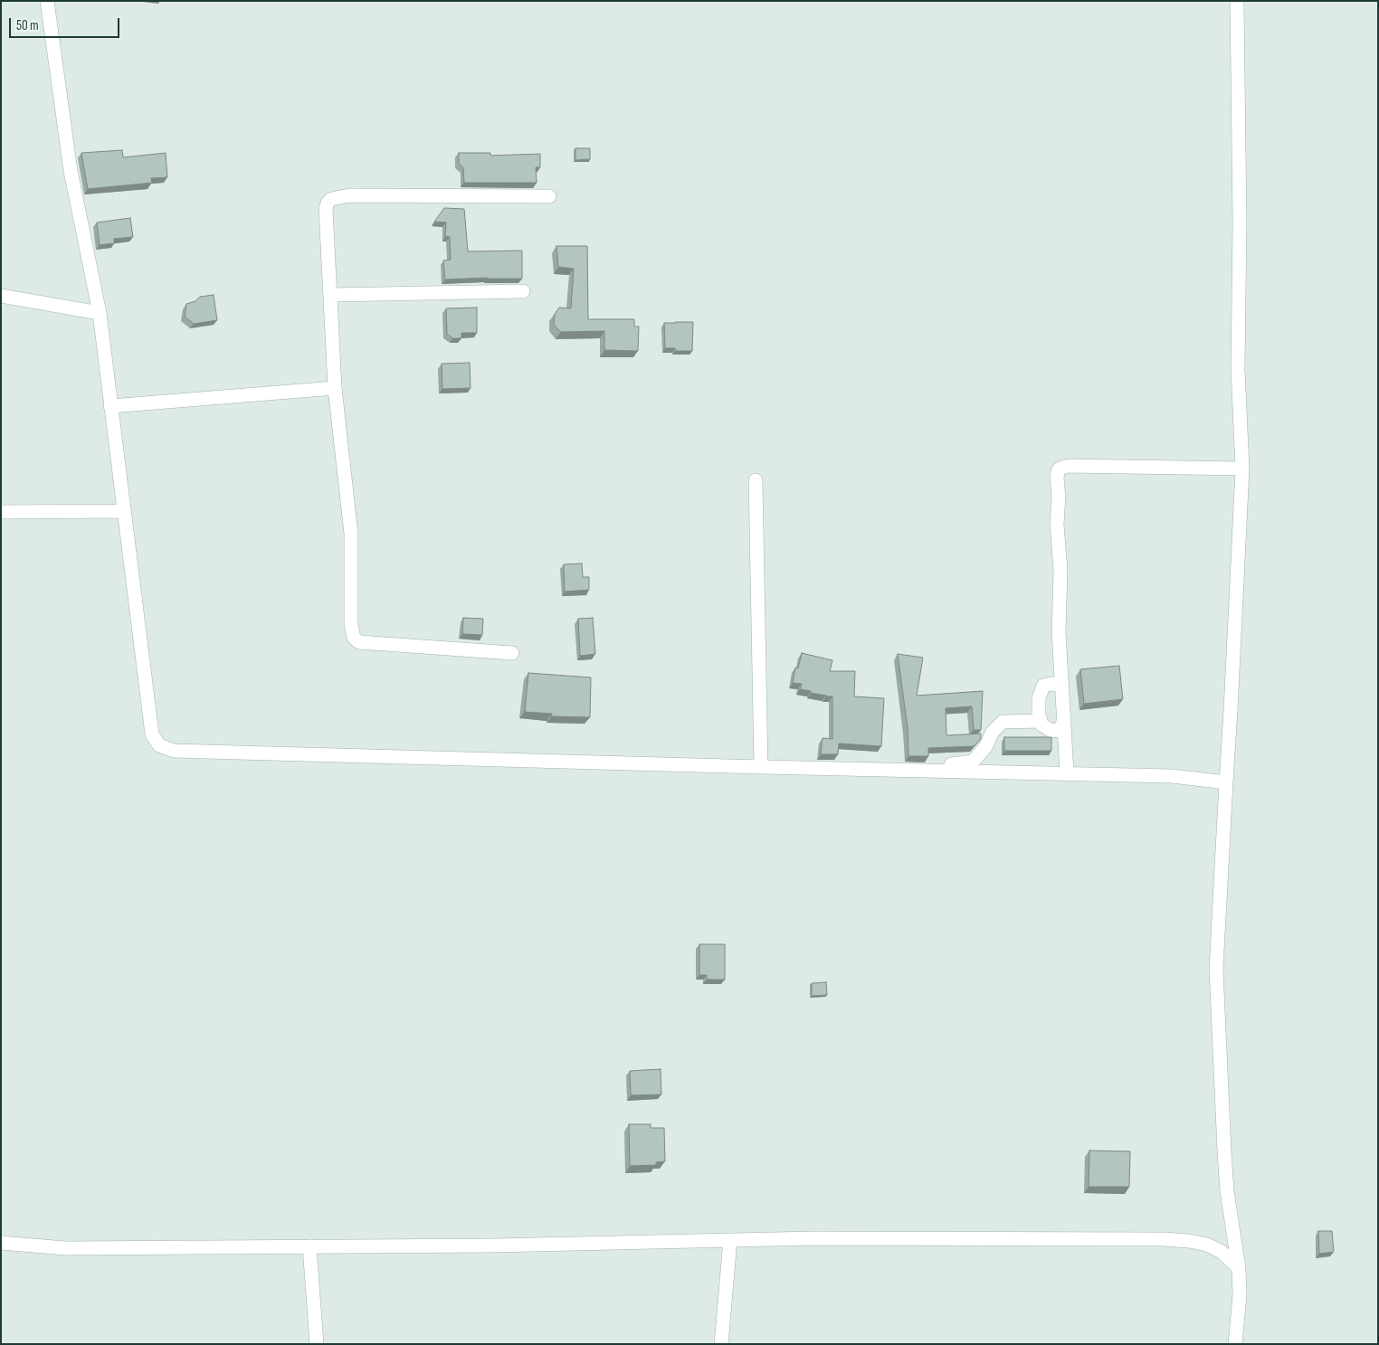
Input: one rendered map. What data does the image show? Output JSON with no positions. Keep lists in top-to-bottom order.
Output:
{
  "scale_bar": "50 m"
}
